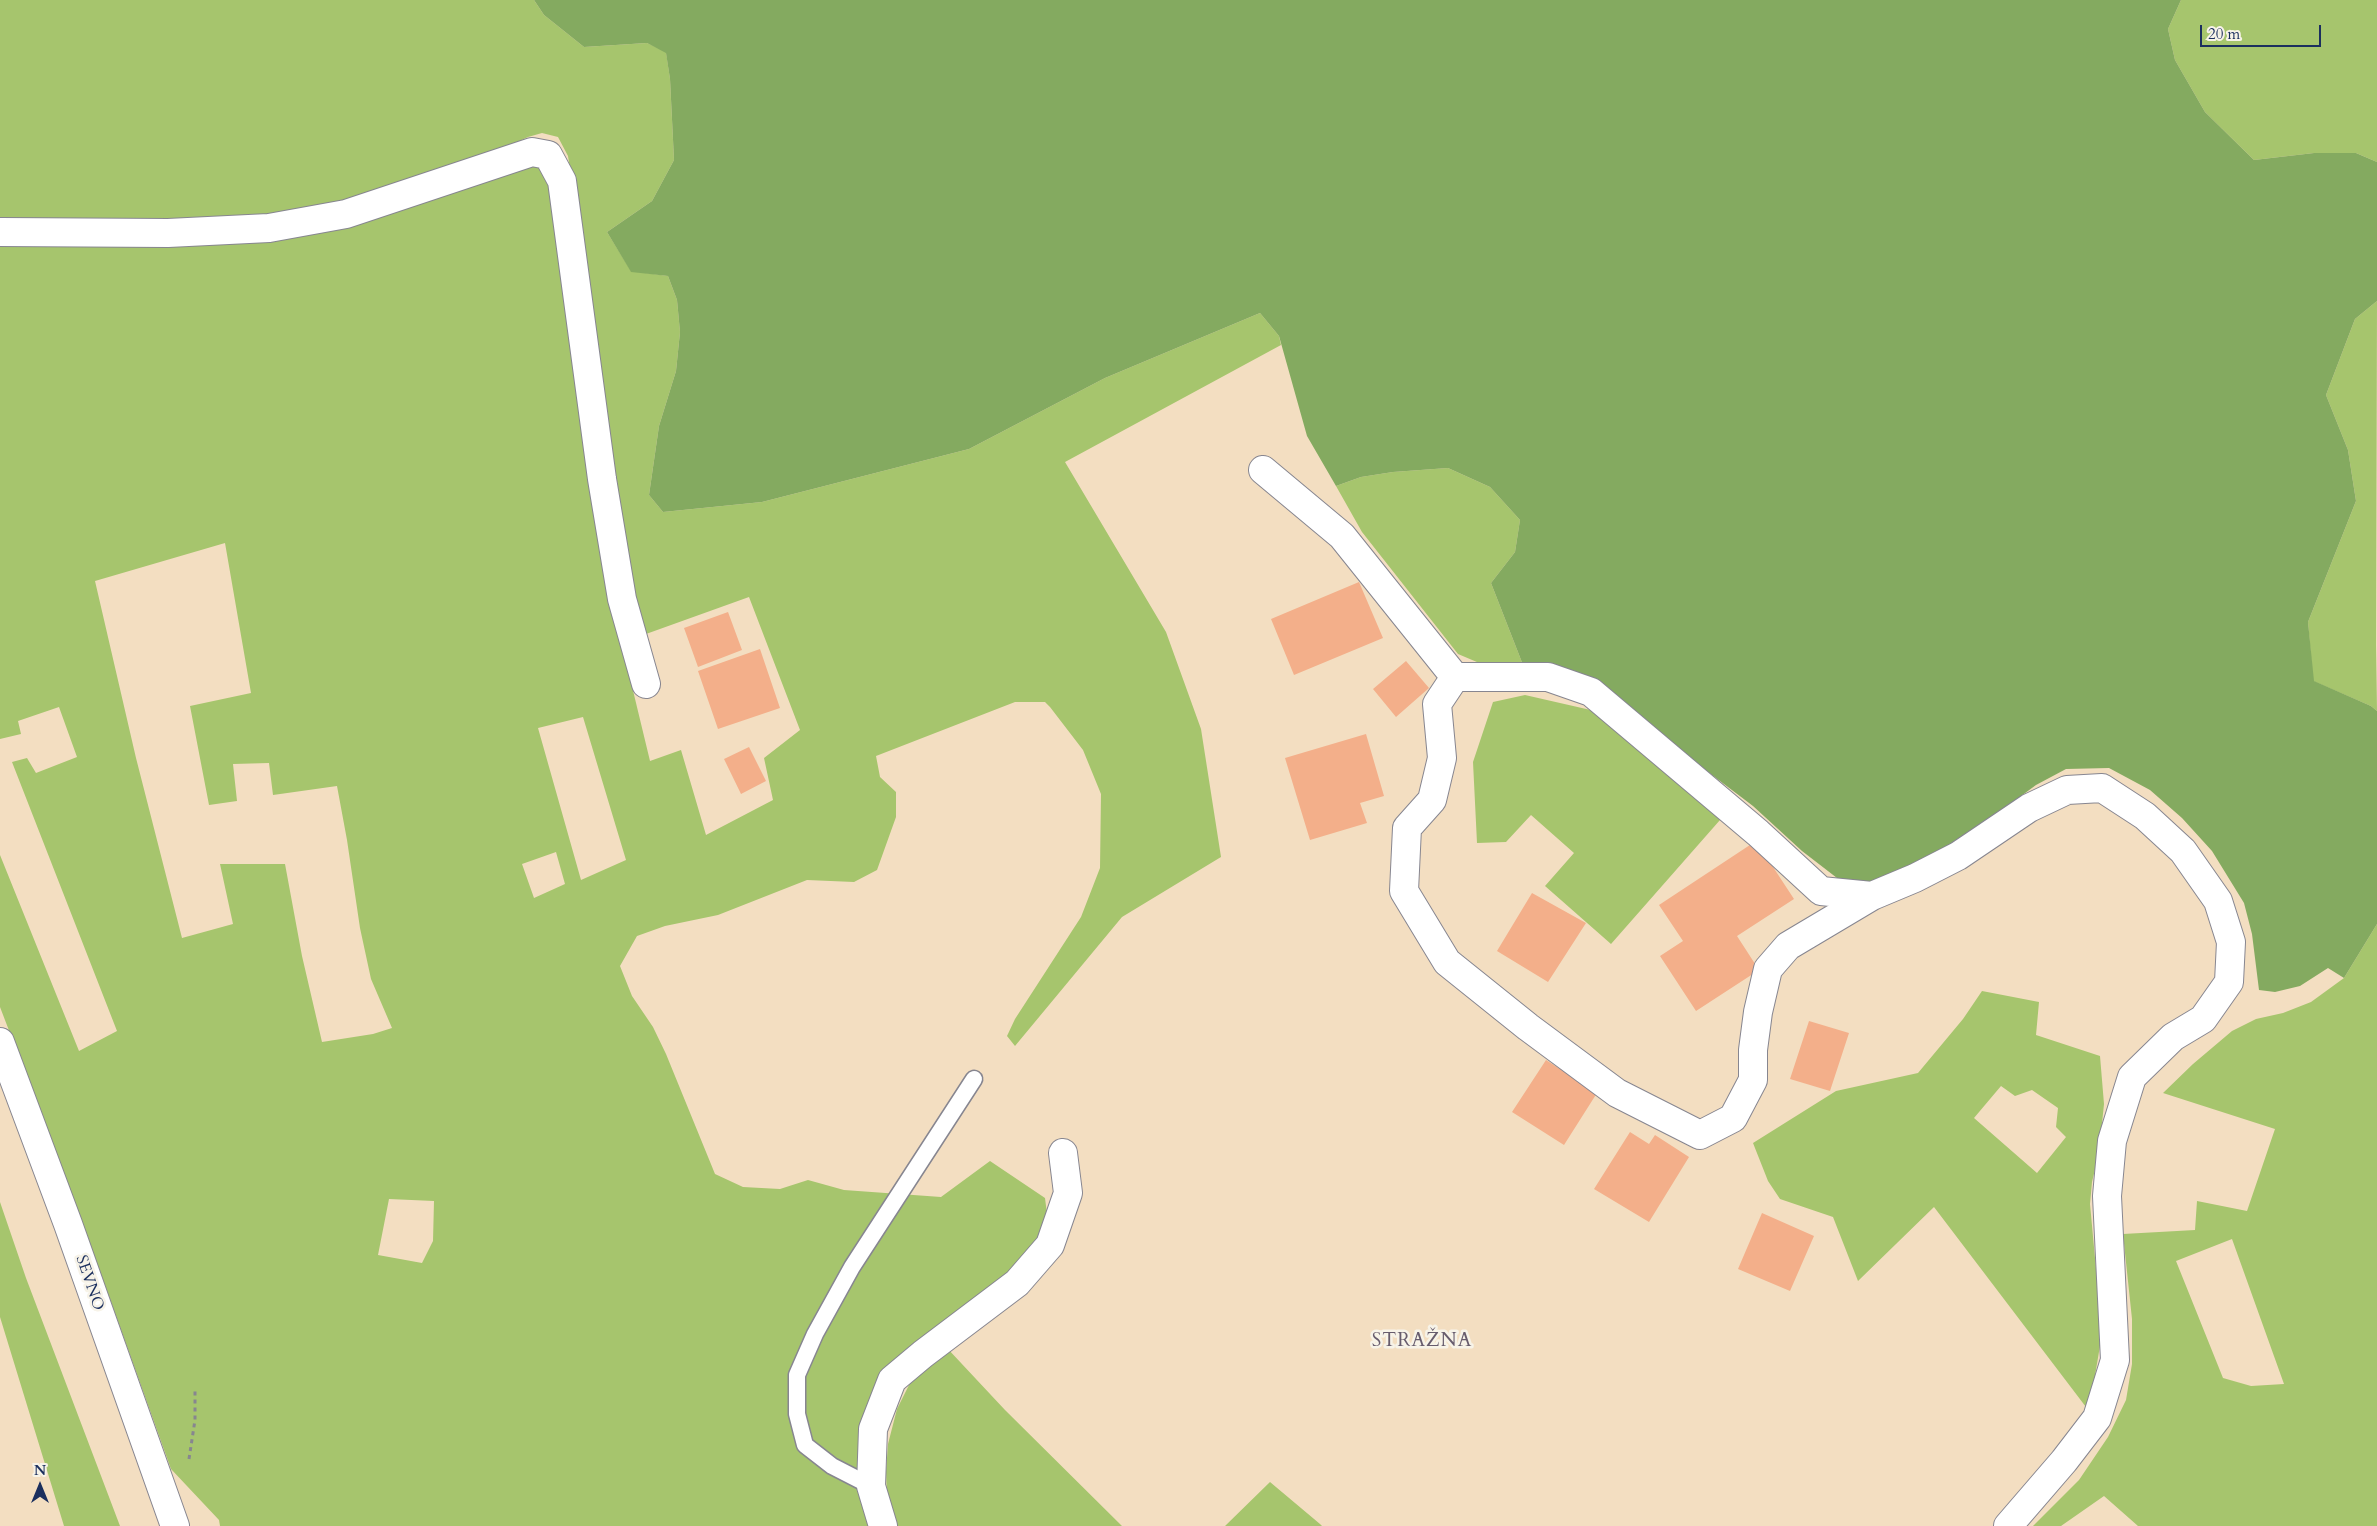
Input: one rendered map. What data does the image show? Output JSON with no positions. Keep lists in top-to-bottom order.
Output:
{
  "streets": {
    "street": ["SEVNO"]
  },
  "districts": ["STRAŽNA"],
  "scale_bar": "20 m",
  "north": "top"
}
